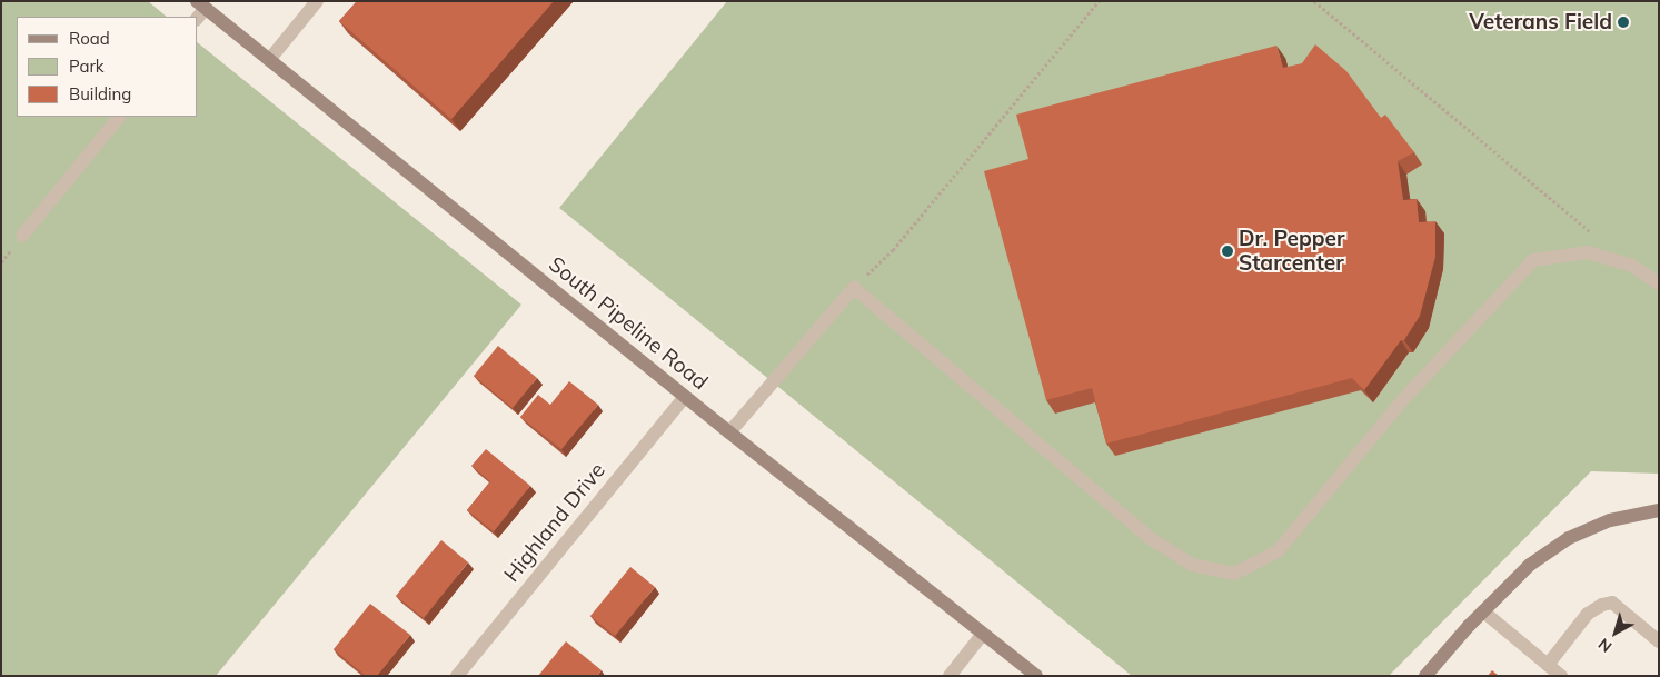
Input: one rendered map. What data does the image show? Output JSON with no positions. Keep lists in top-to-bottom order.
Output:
{
  "streets": {
    "street": ["South Pipeline Road", "Highland Drive"]
  },
  "crossings": [
    ["South Pipeline Road", "Highland Drive"]
  ],
  "places": ["Veterans Field", "Dr. Pepper Starcenter"],
  "legend": ["Road", "Park", "Building"],
  "north": "bottom left"
}
